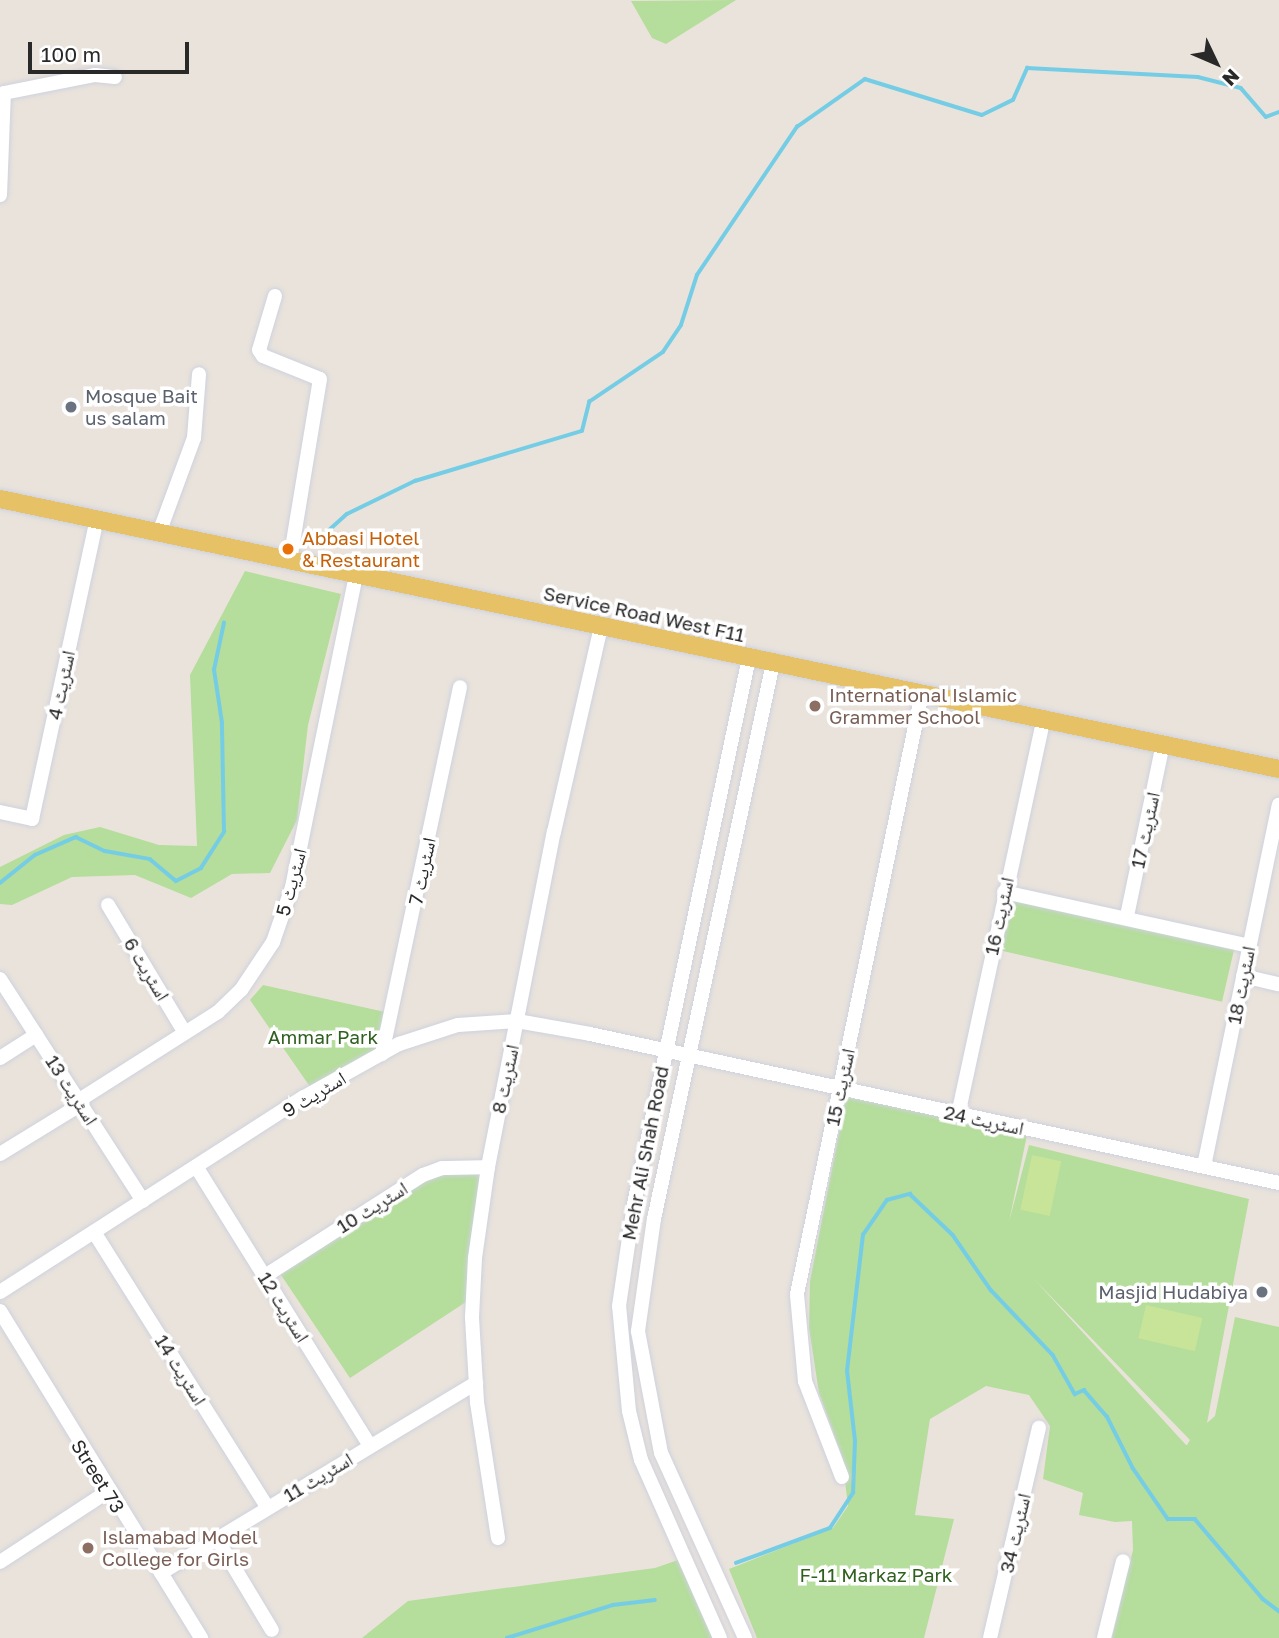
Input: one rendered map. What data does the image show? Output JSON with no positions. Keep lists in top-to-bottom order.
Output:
{
  "streets": {
    "main road": ["Service Road West F11"],
    "street": [
      "اسٹریٹ 4",
      "اسٹریٹ 17",
      "اسٹریٹ 7",
      "اسٹریٹ 5",
      "اسٹریٹ 16",
      "اسٹریٹ 6",
      "اسٹریٹ 18",
      "اسٹریٹ 8",
      "اسٹریٹ 15",
      "اسٹریٹ 13",
      "اسٹریٹ 9",
      "اسٹریٹ 24",
      "Mehr Ali Shah Road",
      "اسٹریٹ 10",
      "اسٹریٹ 12",
      "اسٹریٹ 14",
      "Street 73",
      "اسٹریٹ 11",
      "اسٹریٹ 34"
    ]
  },
  "crossings": [
    ["Service Road West F11", "اسٹریٹ 4"],
    ["Service Road West F11", "اسٹریٹ 17"],
    ["Service Road West F11", "اسٹریٹ 5"],
    ["Service Road West F11", "اسٹریٹ 16"],
    ["Service Road West F11", "اسٹریٹ 8"],
    ["Service Road West F11", "اسٹریٹ 15"],
    ["Service Road West F11", "Mehr Ali Shah Road"],
    ["اسٹریٹ 7", "اسٹریٹ 9"],
    ["اسٹریٹ 5", "اسٹریٹ 6"],
    ["اسٹریٹ 5", "اسٹریٹ 13"],
    ["اسٹریٹ 16", "اسٹریٹ 24"],
    ["اسٹریٹ 18", "اسٹریٹ 24"],
    ["اسٹریٹ 8", "اسٹریٹ 9"],
    ["اسٹریٹ 8", "اسٹریٹ 10"],
    ["اسٹریٹ 8", "اسٹریٹ 11"],
    ["اسٹریٹ 15", "اسٹریٹ 24"],
    ["اسٹریٹ 13", "اسٹریٹ 9"],
    ["اسٹریٹ 9", "اسٹریٹ 24"],
    ["اسٹریٹ 9", "Mehr Ali Shah Road"],
    ["اسٹریٹ 9", "اسٹریٹ 12"],
    ["اسٹریٹ 9", "اسٹریٹ 14"],
    ["اسٹریٹ 24", "Mehr Ali Shah Road"],
    ["اسٹریٹ 10", "اسٹریٹ 12"],
    ["اسٹریٹ 12", "اسٹریٹ 11"],
    ["اسٹریٹ 14", "اسٹریٹ 11"],
    ["Street 73", "اسٹریٹ 11"]
  ],
  "parks": ["Ammar Park", "F-11 Markaz Park"],
  "places": [
    "Mosque Bait us salam",
    "Abbasi Hotel & Restaurant",
    "International Islamic Grammer School",
    "Masjid Hudabiya",
    "Islamabad Model College for Girls"
  ],
  "scale_bar": "100 m",
  "north": "bottom right"
}
